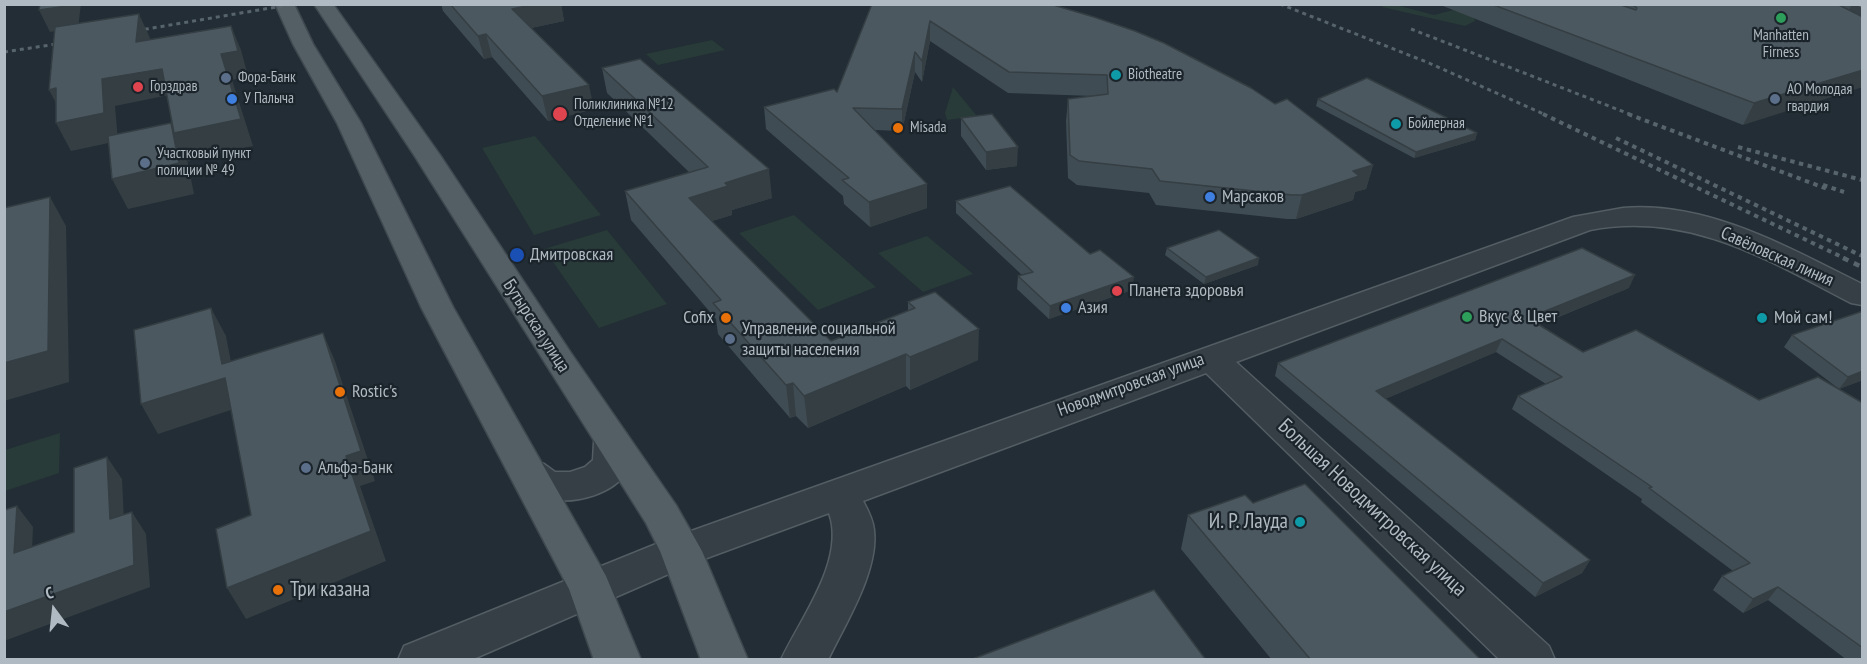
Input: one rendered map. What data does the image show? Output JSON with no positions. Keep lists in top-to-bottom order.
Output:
{
  "streets": {
    "main road": ["Бутырская улица"],
    "street": ["Савёловская линия", "Новодмитровская улица", "Большая Новодмитровская улица"]
  },
  "crossings": [
    ["Савёловская линия", "Новодмитровская улица"],
    ["Бутырская улица", "Новодмитровская улица"],
    ["Новодмитровская улица", "Большая Новодмитровская улица"]
  ],
  "places": [
    "Manhatten Firness",
    "Biotheatre",
    "Фора-Банк",
    "Горздрав",
    "У Палыча",
    "АО Молодая гвардия",
    "Поликлиника №12 Отделение №1",
    "Бойлерная",
    "Misada",
    "Участковый пункт полиции № 49",
    "Марсаков",
    "Дмитровская",
    "Планета здоровья",
    "Азия",
    "Вкус & Цвет",
    "Cofix",
    "Мой сам!",
    "Управление социальной защиты населения",
    "Rostic's",
    "Альфа-Банк",
    "И. Р. Лауда",
    "Три казана"
  ],
  "north": "top"
}
